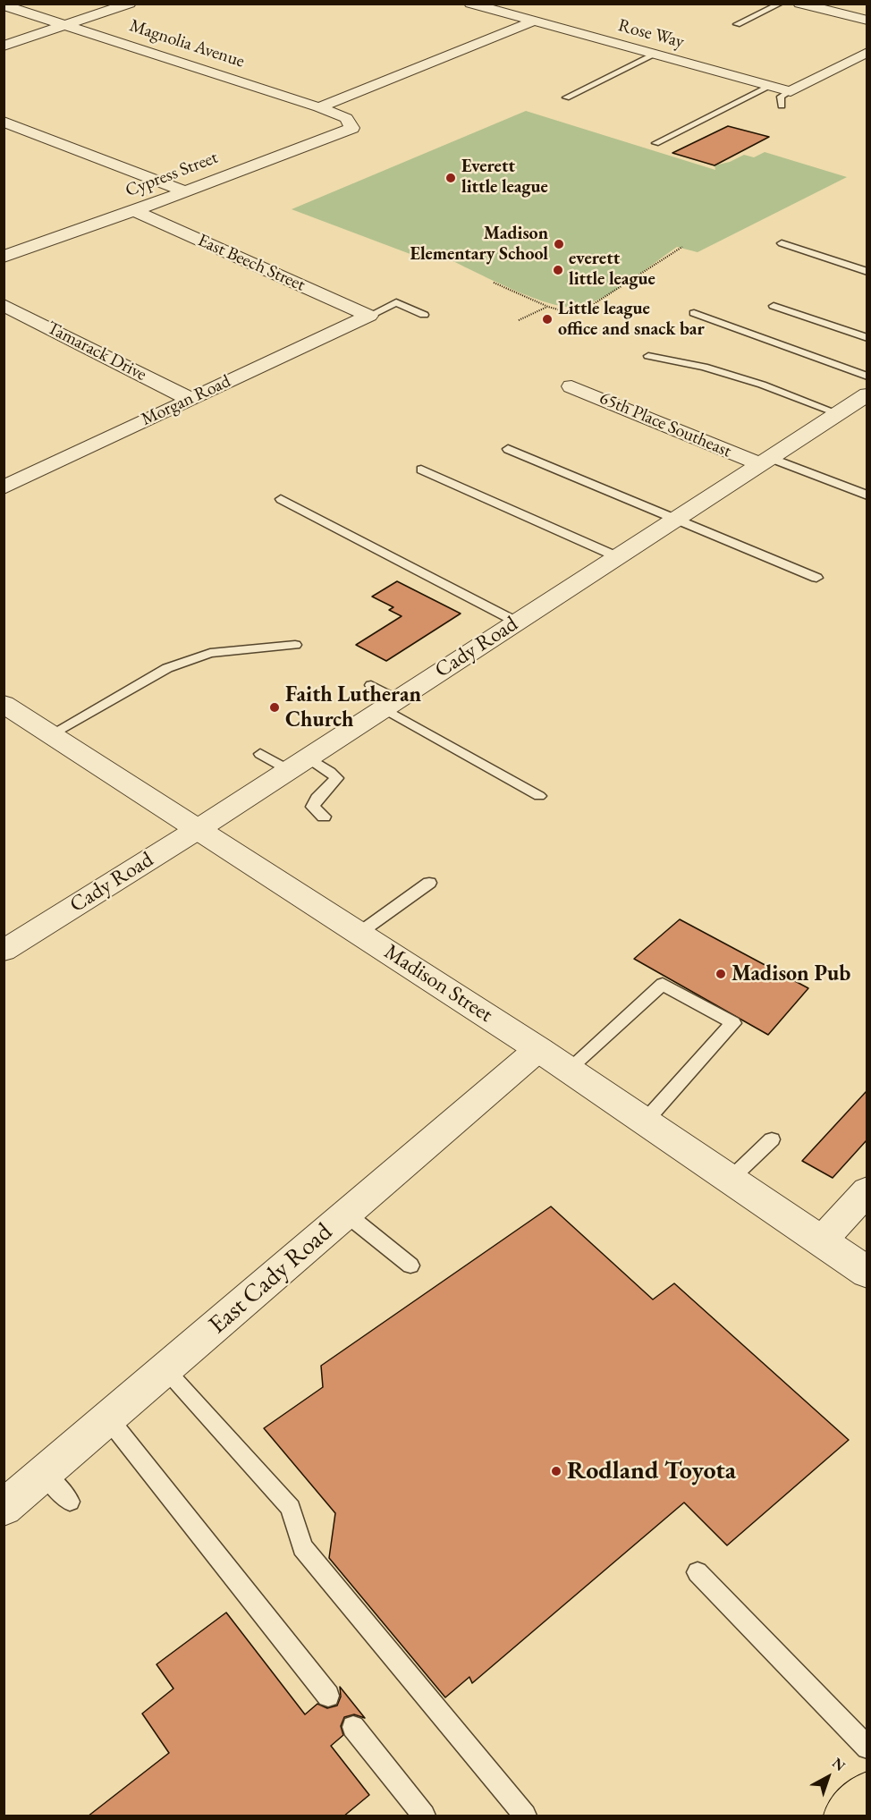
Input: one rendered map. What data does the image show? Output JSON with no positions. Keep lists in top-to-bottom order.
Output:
{
  "streets": {
    "street": [
      "Rose Way",
      "Magnolia Avenue",
      "Cypress Street",
      "East Beech Street",
      "Tamarack Drive",
      "Morgan Road",
      "65th Place Southeast",
      "Cady Road",
      "Madison Street",
      "East Cady Road"
    ]
  },
  "crossings": [
    ["Magnolia Avenue", "Cypress Street"],
    ["Cypress Street", "East Beech Street"],
    ["East Beech Street", "Morgan Road"],
    ["Tamarack Drive", "Morgan Road"],
    ["65th Place Southeast", "Cady Road"],
    ["Cady Road", "Madison Street"],
    ["Madison Street", "East Cady Road"]
  ],
  "places": [
    "Everett little league",
    "Madison Elementary School",
    "everett little league",
    "Little league office and snack bar",
    "Faith Lutheran Church",
    "Madison Pub",
    "Rodland Toyota"
  ],
  "north": "top right"
}
